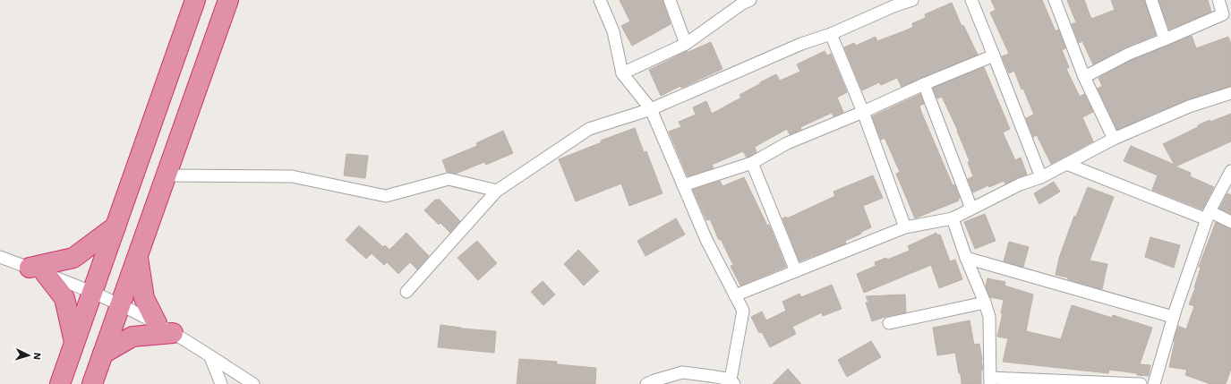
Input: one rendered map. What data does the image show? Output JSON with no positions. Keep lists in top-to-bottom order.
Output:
{
  "north": "right"
}
